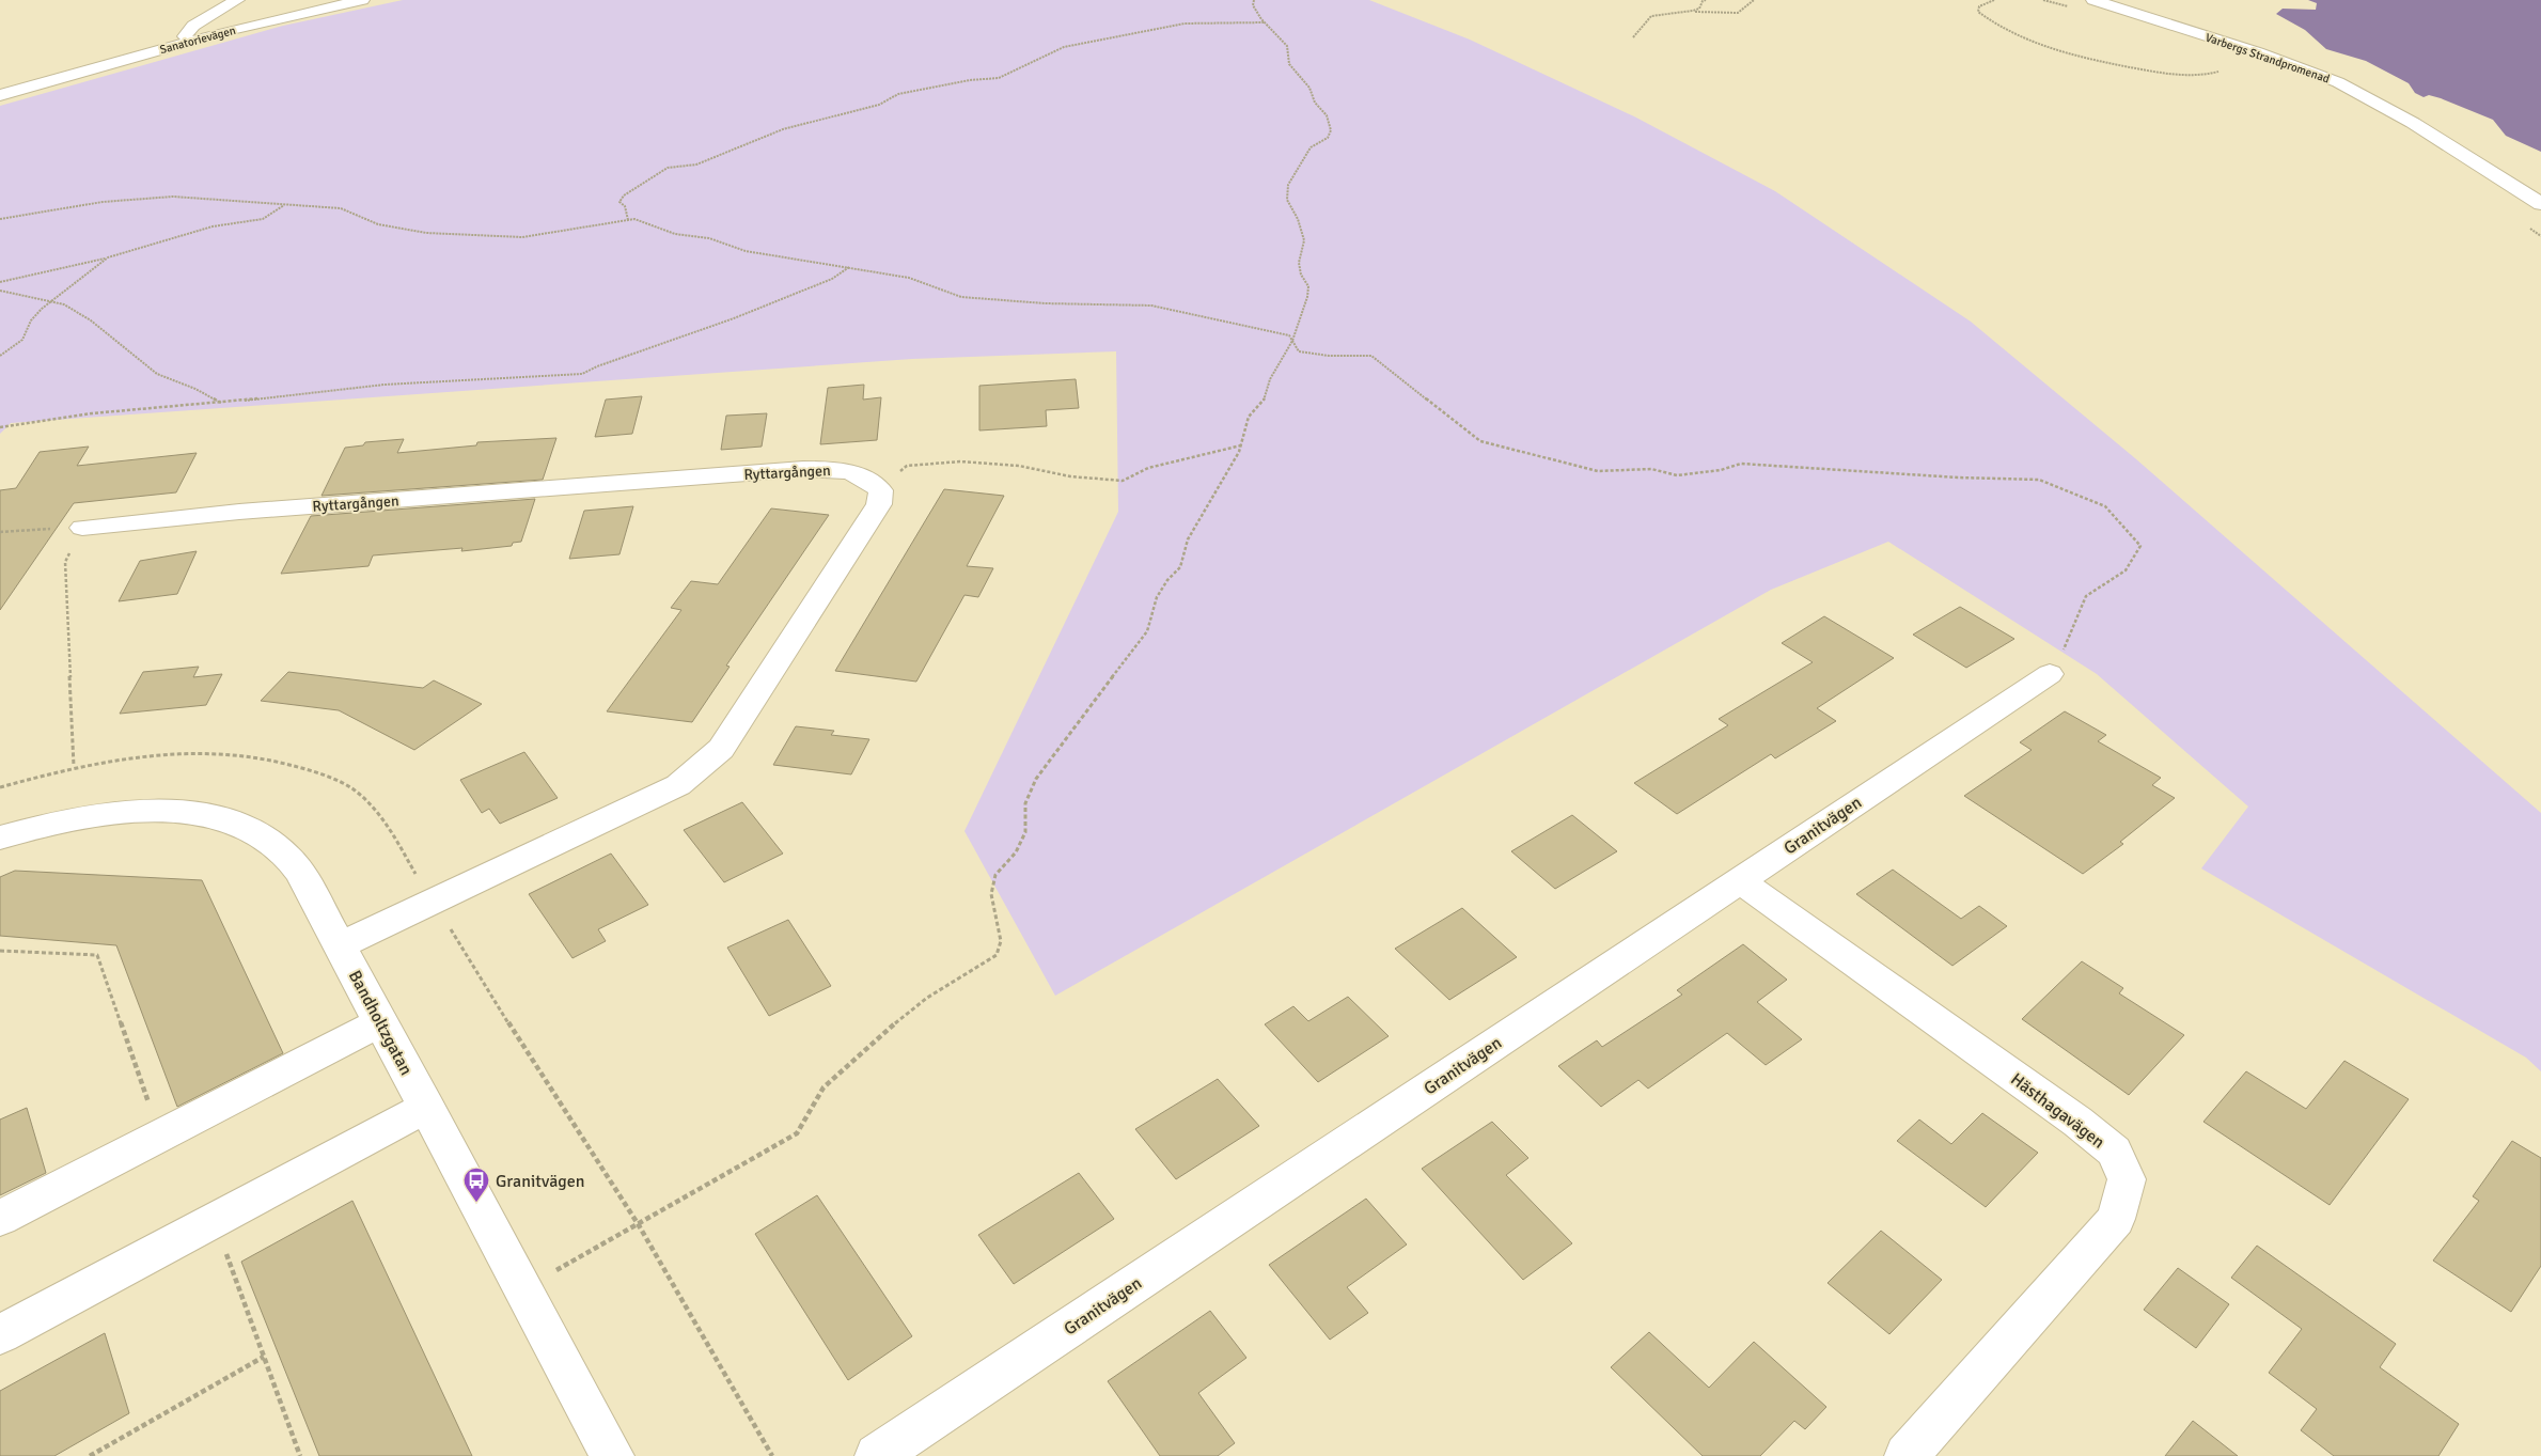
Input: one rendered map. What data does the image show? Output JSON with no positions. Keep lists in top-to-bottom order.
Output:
{
  "streets": {
    "street": [
      "Sanatorievägen",
      "Varbergs Strandpromenad",
      "Ryttargången",
      "Granitvägen",
      "Bandholtzgatan",
      "Hästhagavägen"
    ]
  },
  "crossings": [
    ["Granitvägen", "Hästhagavägen"]
  ],
  "places": {
    "bus stop": ["Granitvägen"]
  }
}
